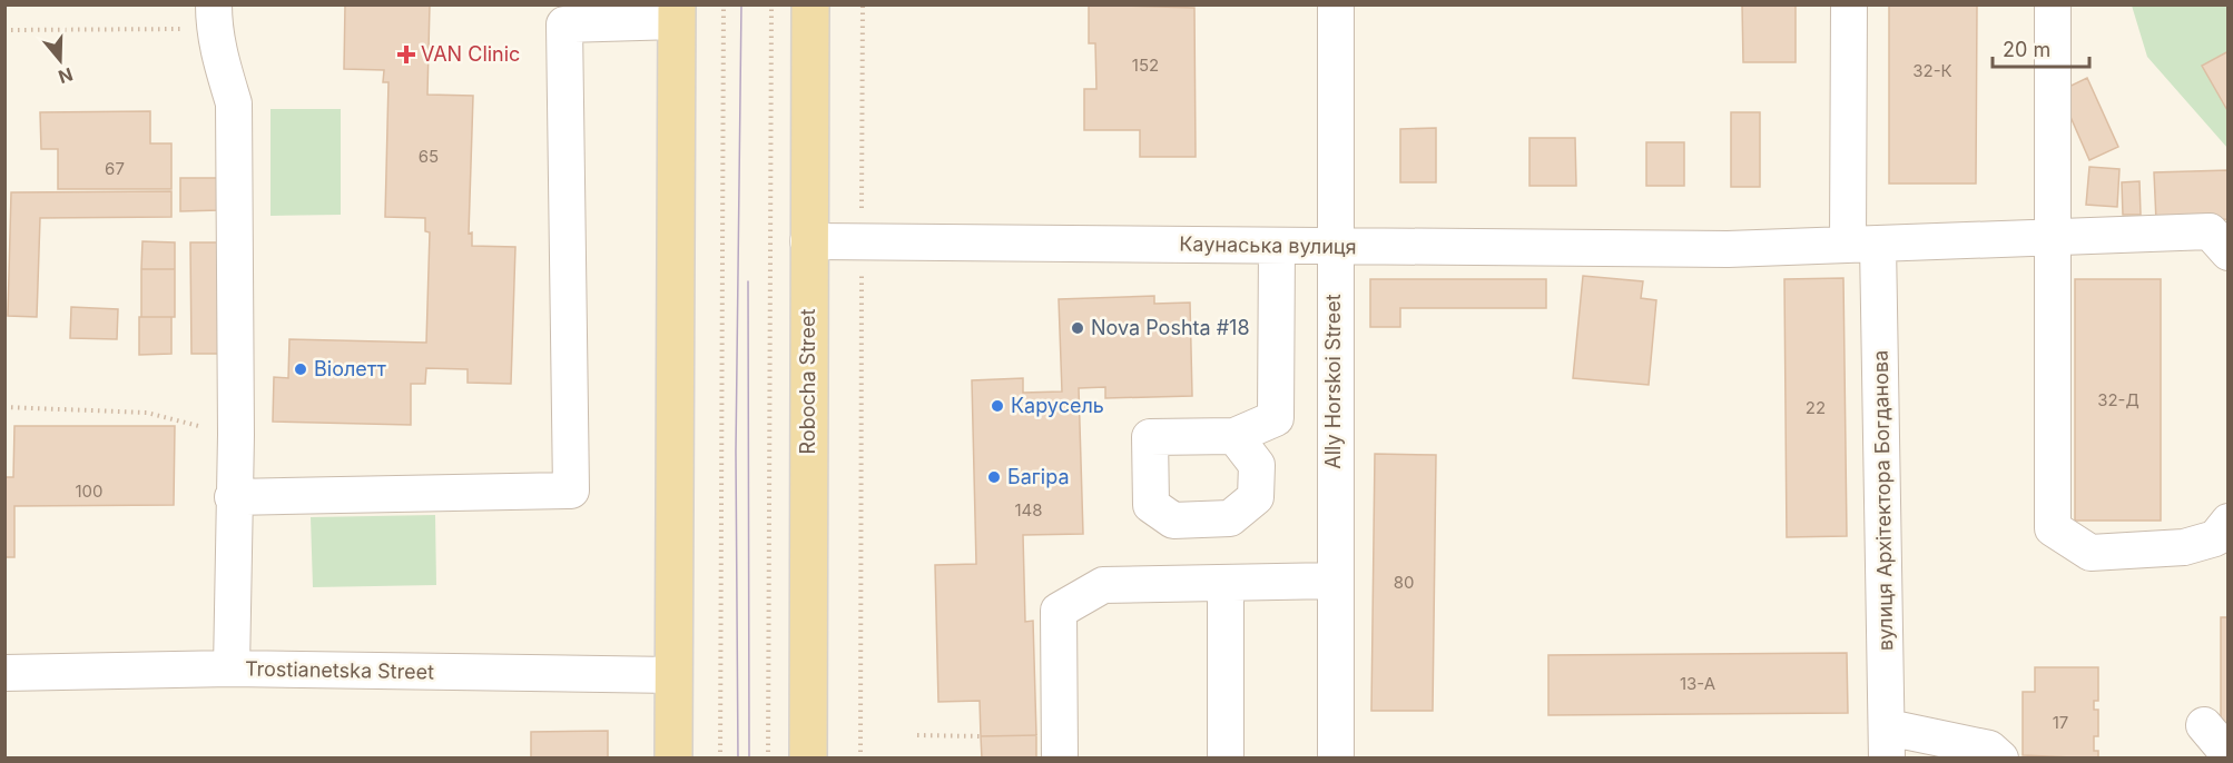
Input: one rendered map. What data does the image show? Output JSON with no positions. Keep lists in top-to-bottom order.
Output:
{
  "streets": {
    "main road": ["Robocha Street"],
    "street": [
      "Каунаська вулиця",
      "Ally Horskoi Street",
      "вулиця Архітектора Богданова",
      "Trostianetska Street"
    ]
  },
  "crossings": [
    ["Каунаська вулиця", "Robocha Street"],
    ["Каунаська вулиця", "Ally Horskoi Street"],
    ["Каунаська вулиця", "вулиця Архітектора Богданова"]
  ],
  "places": {
    "health": ["VAN Clinic"],
    "other": [
      "Nova Poshta #18",
      "Віолетт",
      "Карусель",
      "Багіра"
    ]
  },
  "house_numbers": [
    "152",
    "32-К",
    "65",
    "67",
    "32-Д",
    "22",
    "100",
    "148",
    "80",
    "13-А",
    "17"
  ],
  "scale_bar": "20 m",
  "north": "bottom"
}
